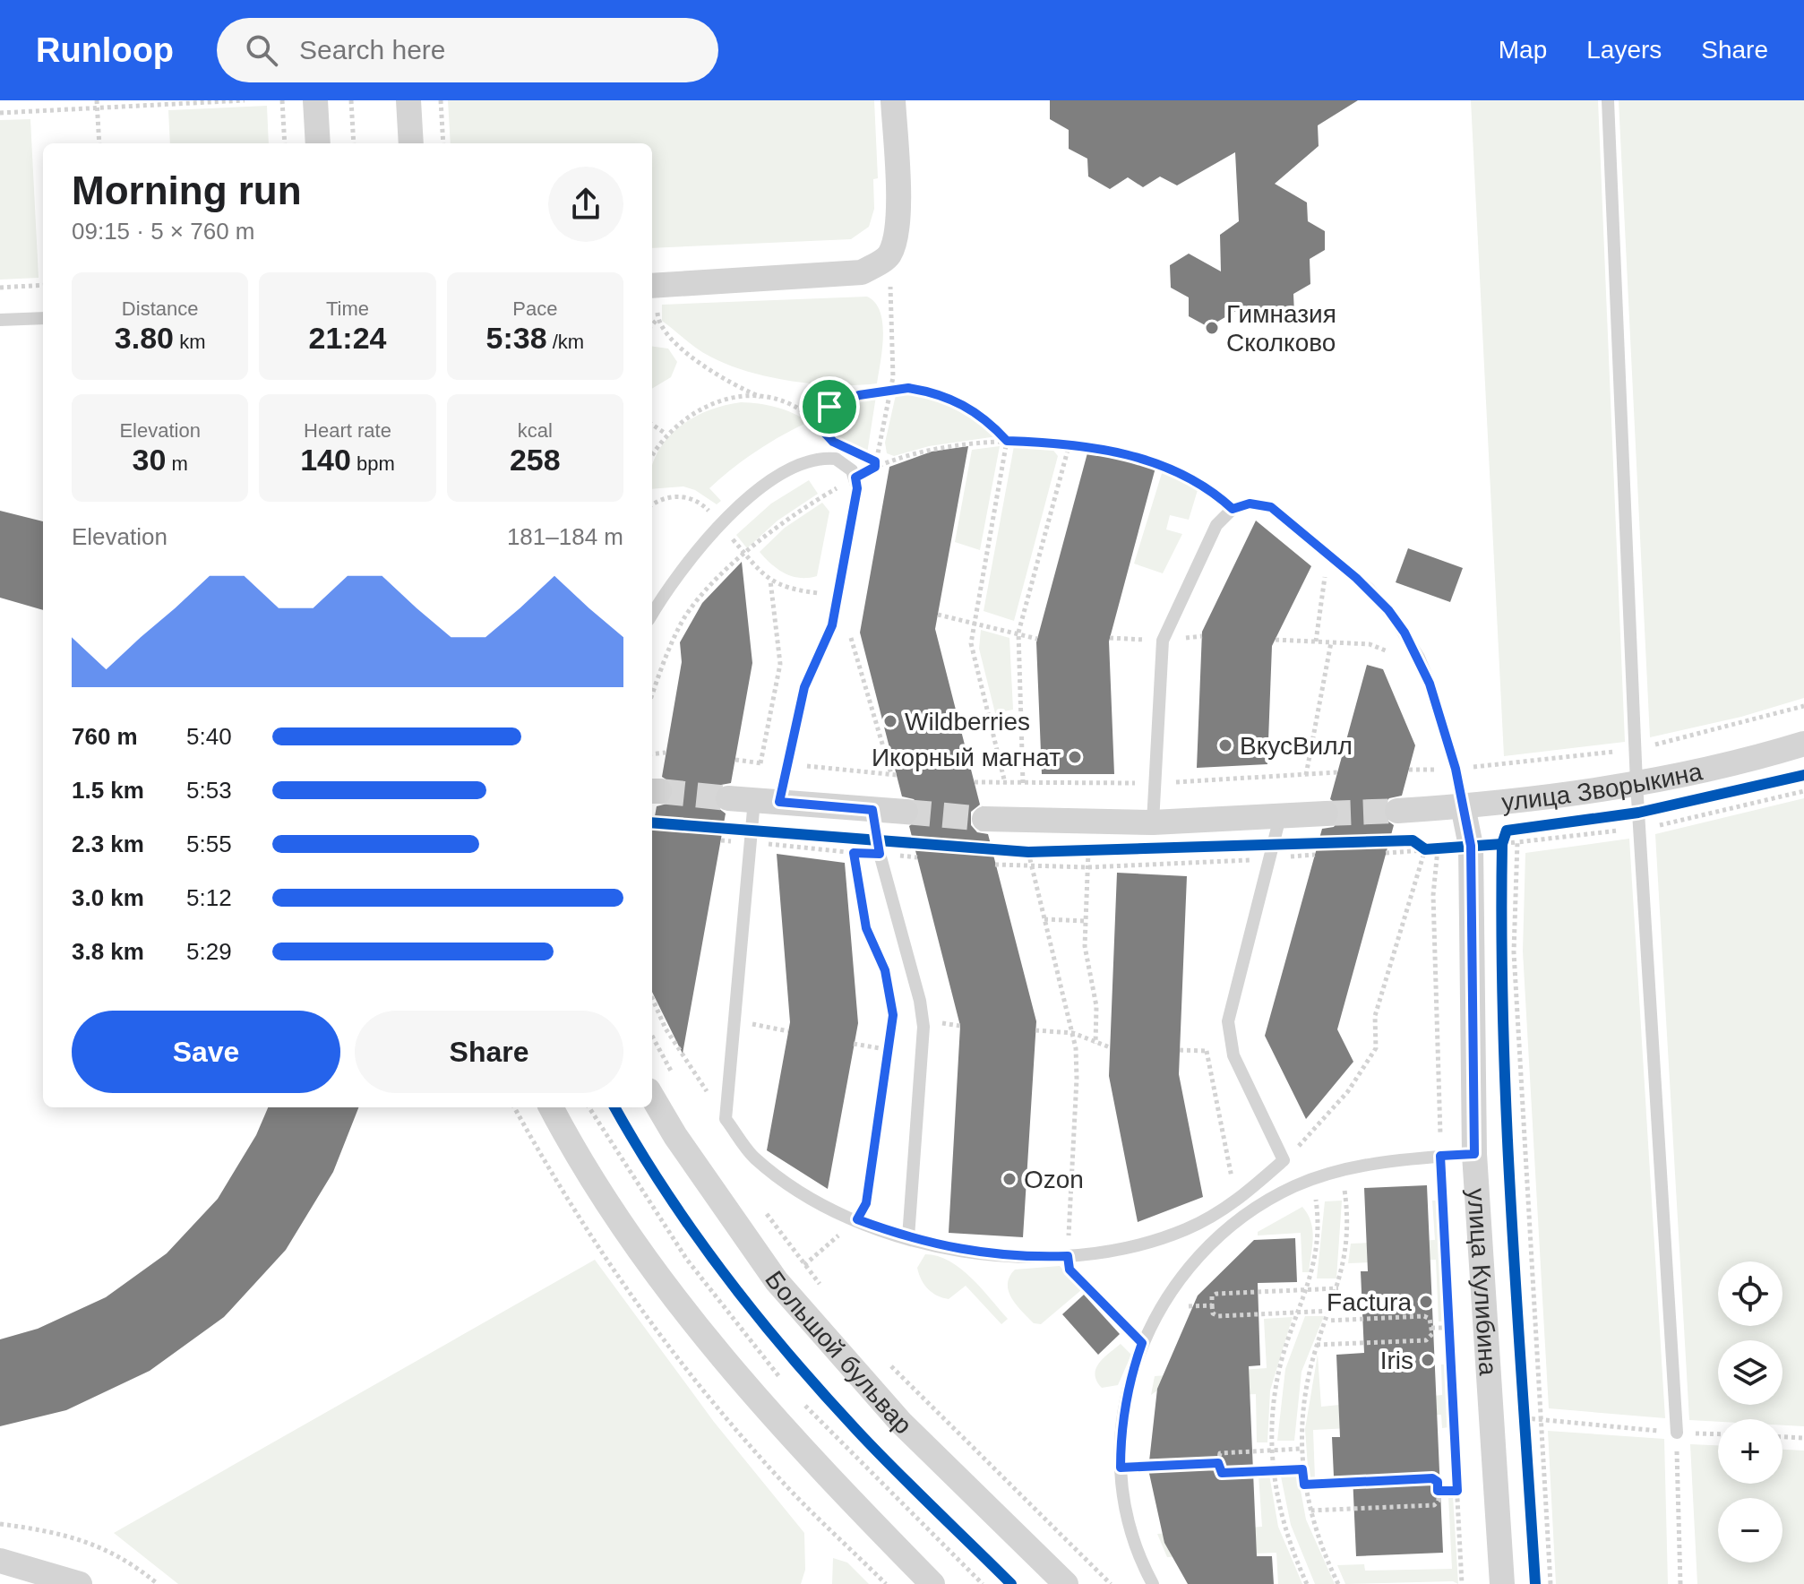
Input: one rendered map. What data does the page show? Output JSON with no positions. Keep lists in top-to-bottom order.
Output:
{
  "streets": {
    "street": ["улица Зворыкина", "улица Кулибина", "Большой бульвар"]
  },
  "crossings": [
    ["улица Зворыкина", "улица Кулибина"]
  ],
  "places": [
    "Гимназия Сколково",
    "Wildberries",
    "ВкусВилл",
    "Икорный магнат",
    "Ozon",
    "Factura",
    "Iris"
  ],
  "page": {
    "header": "Runloop",
    "search": "Search here",
    "nav": ["Map", "Layers", "Share"],
    "heading": ["Morning run", "09:15 · 5 × 760 m"],
    "stats": [
      ["Distance", "3.80 km"],
      ["Time", "21:24"],
      ["Pace", "5:38 /km"],
      ["Elevation", "30 m"],
      ["Heart rate", "140 bpm"],
      ["kcal", "258"]
    ],
    "chart": ["Elevation", "181–184 m"],
    "list": [
      {
        "name": "760 m",
        "note": "5:40"
      },
      {
        "name": "1.5 km",
        "note": "5:53"
      },
      {
        "name": "2.3 km",
        "note": "5:55"
      },
      {
        "name": "3.0 km",
        "note": "5:12"
      },
      {
        "name": "3.8 km",
        "note": "5:29"
      }
    ],
    "buttons": ["Save", "Share"],
    "map_buttons": ["+", "−"]
  }
}
